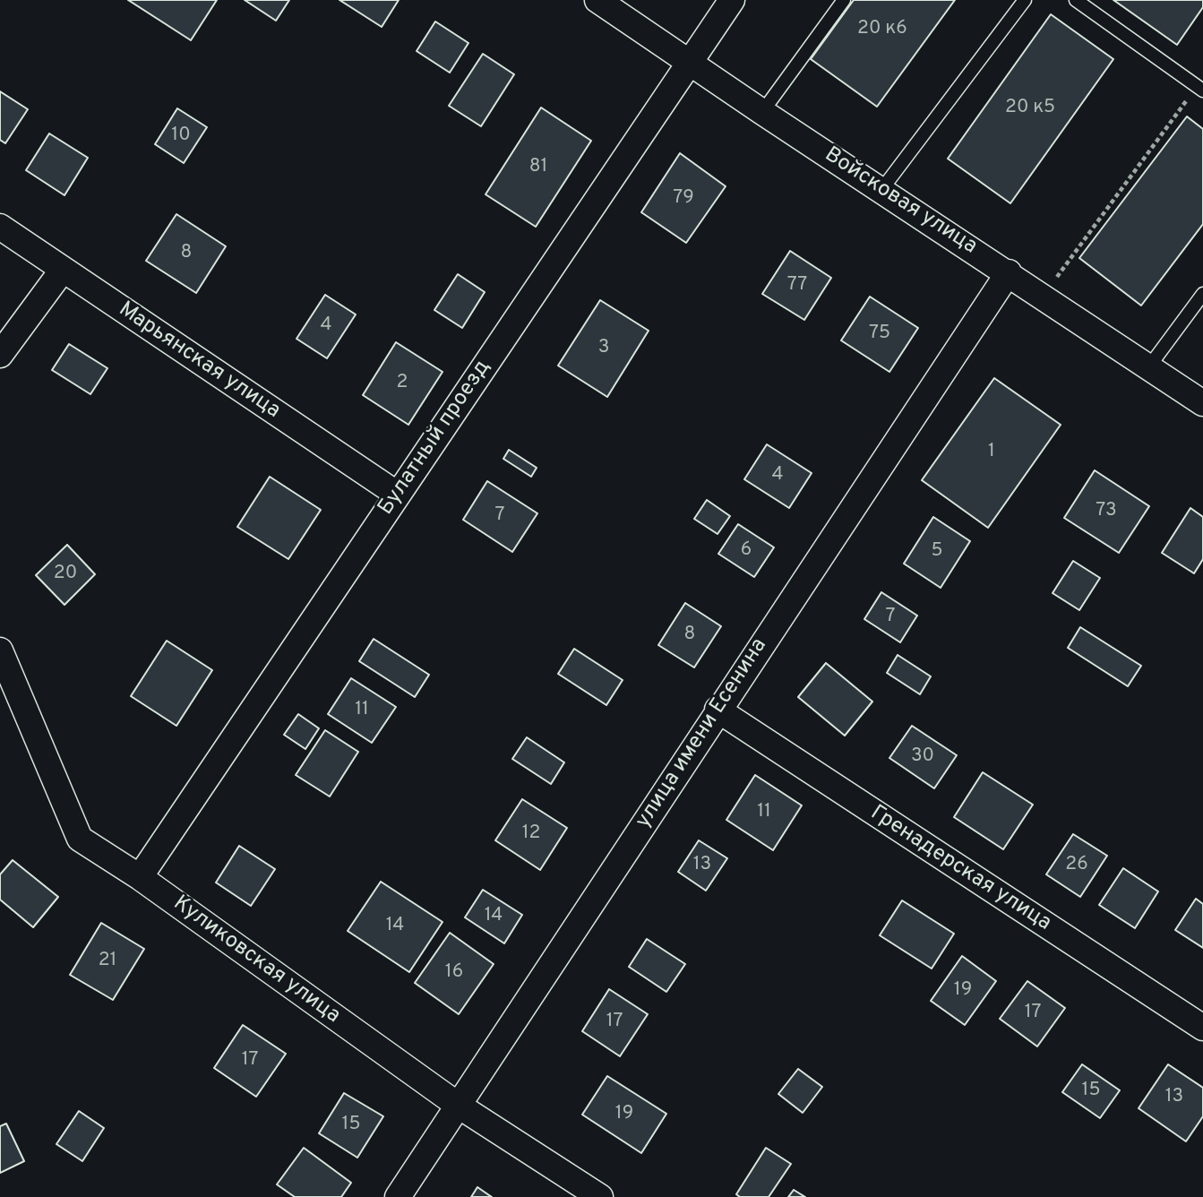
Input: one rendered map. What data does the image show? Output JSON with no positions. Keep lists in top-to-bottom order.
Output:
{
  "streets": {
    "street": [
      "Войсковая улица",
      "Марьянская улица",
      "Булатный проезд",
      "улица имени Есенина",
      "Гренадерская улица",
      "Куликовская улица"
    ]
  },
  "crossings": [
    ["Войсковая улица", "Булатный проезд"],
    ["Войсковая улица", "улица имени Есенина"],
    ["Марьянская улица", "Булатный проезд"],
    ["Булатный проезд", "Куликовская улица"],
    ["улица имени Есенина", "Гренадерская улица"],
    ["улица имени Есенина", "Куликовская улица"]
  ],
  "house_numbers": [
    "20 к6",
    "20 к5",
    "10",
    "81",
    "79",
    "8",
    "77",
    "4",
    "75",
    "3",
    "2",
    "1",
    "4",
    "73",
    "7",
    "6",
    "5",
    "20",
    "7",
    "8",
    "11",
    "30",
    "11",
    "12",
    "13",
    "26",
    "14",
    "14",
    "21",
    "16",
    "19",
    "17",
    "17",
    "17",
    "15",
    "13",
    "19",
    "15"
  ]
}
